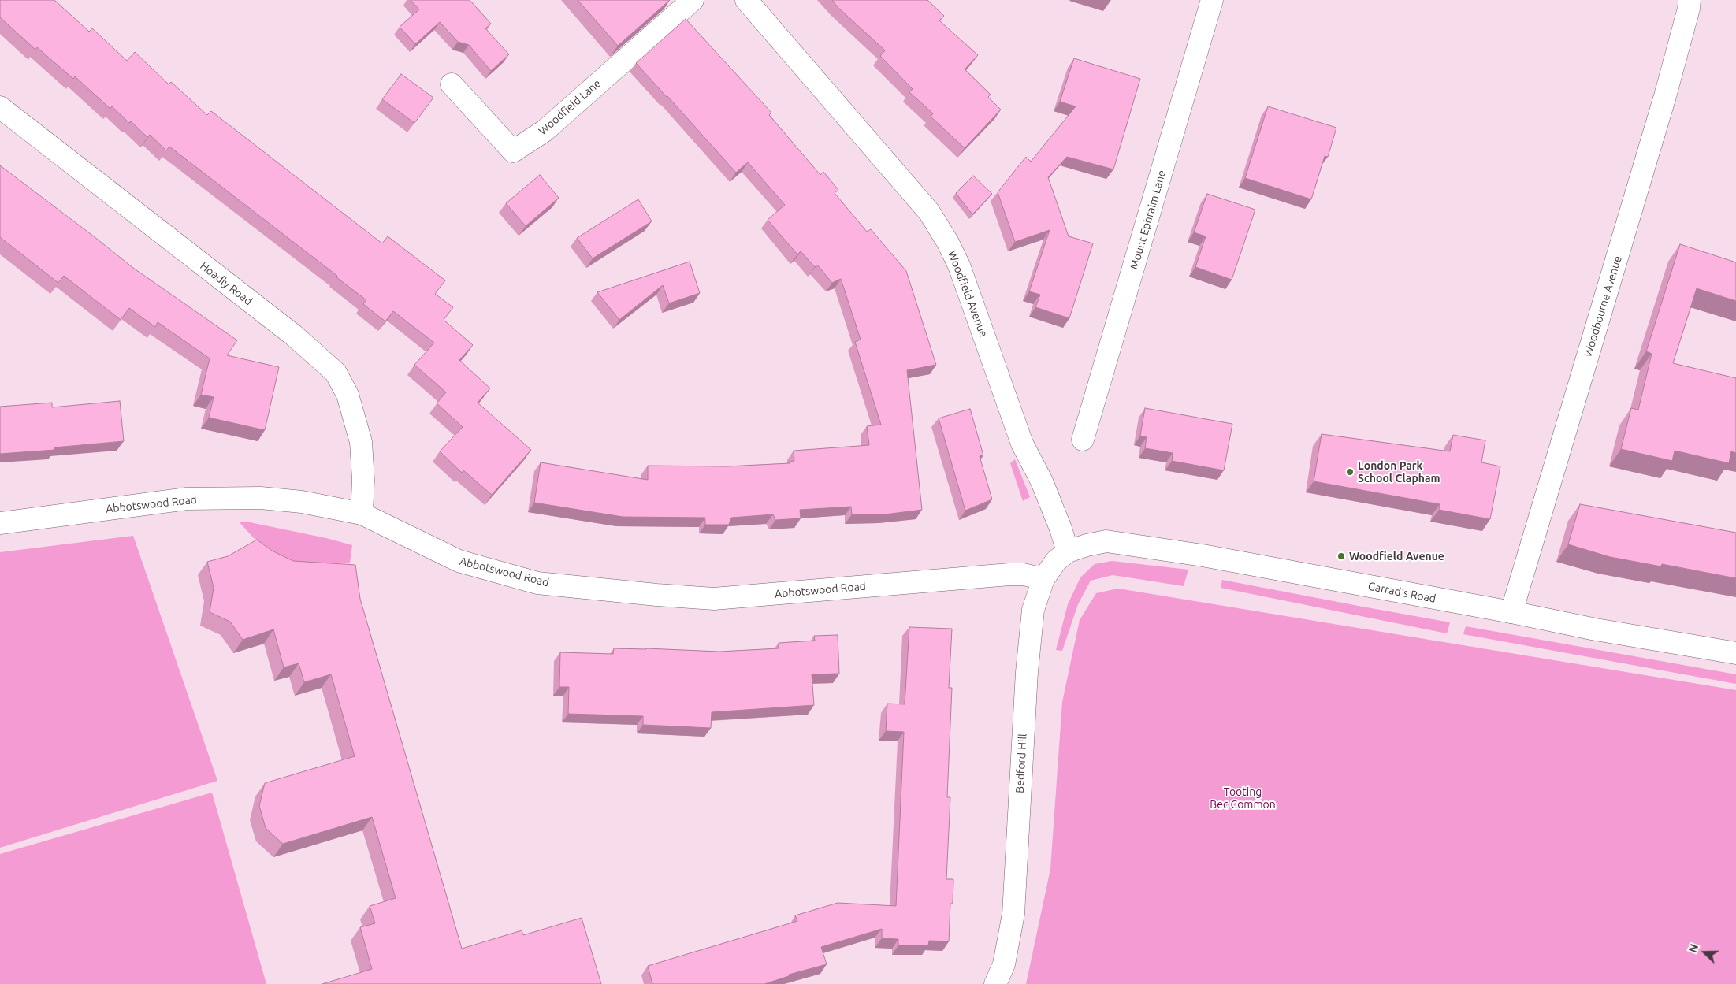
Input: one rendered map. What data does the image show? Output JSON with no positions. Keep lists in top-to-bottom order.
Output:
{
  "streets": {
    "street": [
      "Woodfield Lane",
      "Mount Ephraim Lane",
      "Hoadly Road",
      "Woodfield Avenue",
      "Woodbourne Avenue",
      "Abbotswood Road",
      "Garrad's Road",
      "Bedford Hill"
    ]
  },
  "crossings": [
    ["Hoadly Road", "Abbotswood Road"],
    ["Woodfield Avenue", "Garrad's Road"],
    ["Woodfield Avenue", "Bedford Hill"],
    ["Woodbourne Avenue", "Garrad's Road"],
    ["Abbotswood Road", "Bedford Hill"],
    ["Garrad's Road", "Bedford Hill"]
  ],
  "parks": ["Tooting Bec Common"],
  "places": ["London Park School Clapham", "Woodfield Avenue"],
  "north": "left"
}
